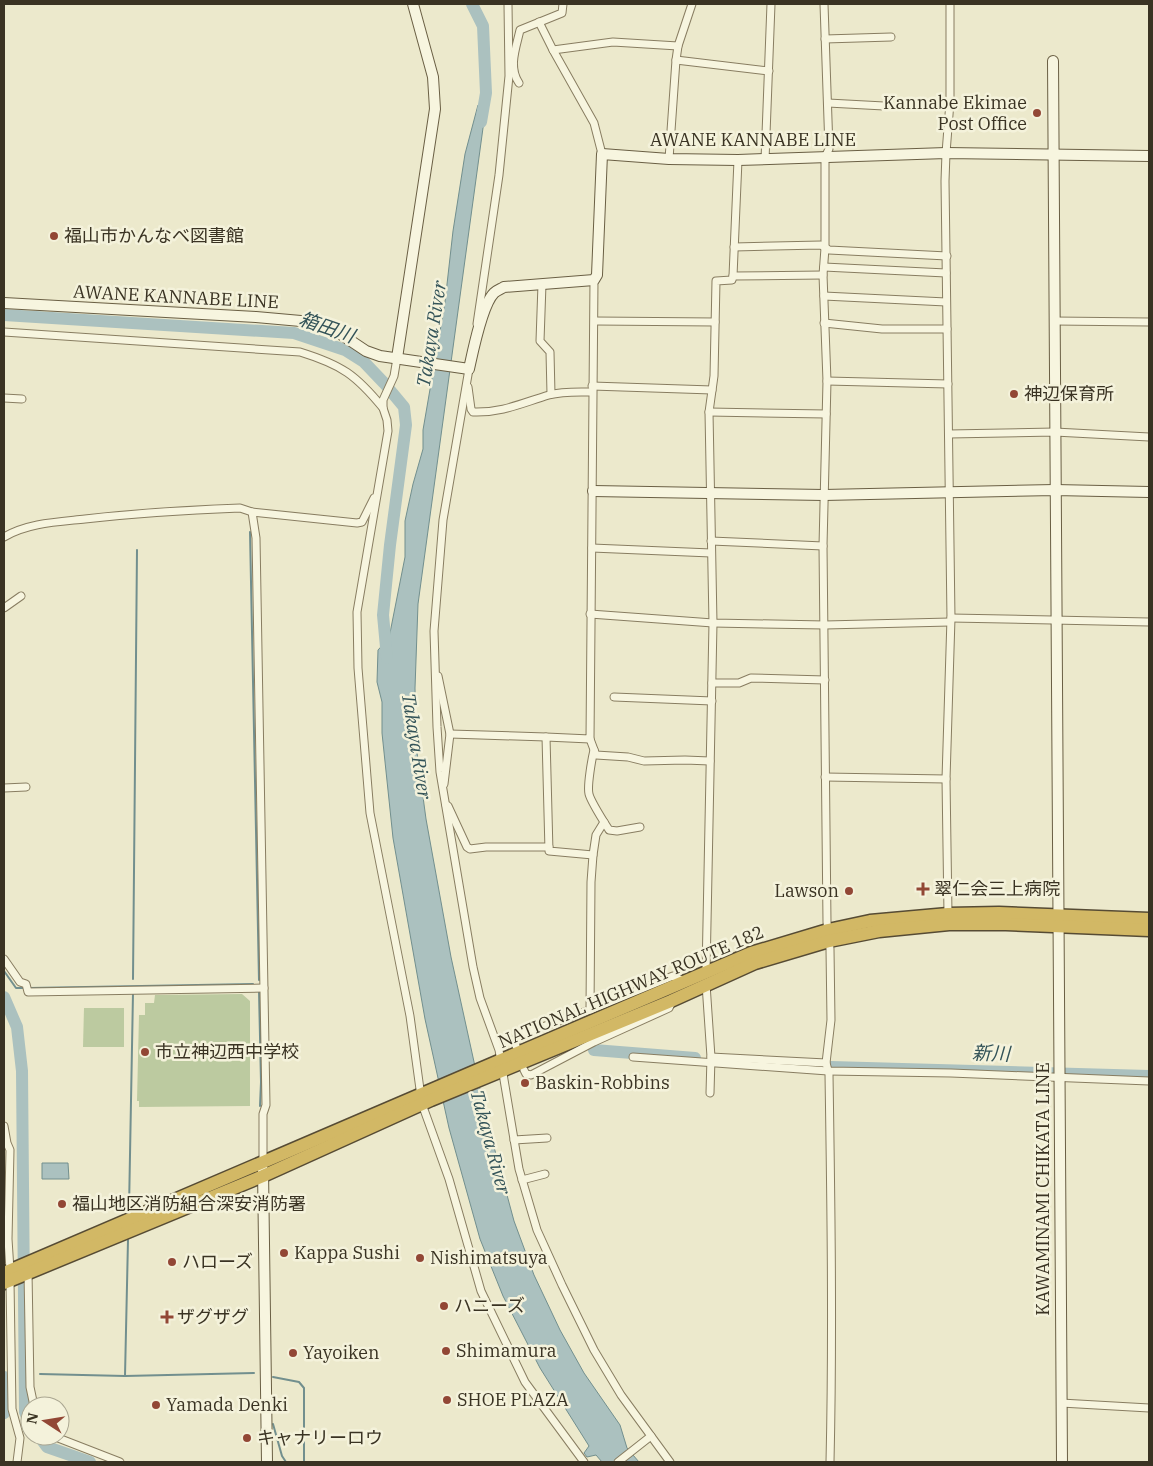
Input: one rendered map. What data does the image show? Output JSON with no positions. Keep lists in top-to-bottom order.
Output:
{
  "streets": {
    "highway": ["NATIONAL HIGHWAY ROUTE 182"],
    "street": ["AWANE KANNABE LINE", "KAWAMINAMI CHIKATA LINE"]
  },
  "crossings": [
    ["AWANE KANNABE LINE", "KAWAMINAMI CHIKATA LINE"],
    ["NATIONAL HIGHWAY ROUTE 182", "KAWAMINAMI CHIKATA LINE"]
  ],
  "water": ["箱田川", "Takaya River", "新川"],
  "places": {
    "other": [
      "Kannabe Ekimae Post Office",
      "福山市かんなべ図書館",
      "神辺保育所",
      "Lawson",
      "市立神辺西中学校",
      "Baskin-Robbins",
      "福山地区消防組合深安消防署",
      "Kappa Sushi",
      "Nishimatsuya",
      "ハローズ",
      "ハニーズ",
      "Shimamura",
      "Yayoiken",
      "SHOE PLAZA",
      "Yamada Denki",
      "キャナリーロウ"
    ],
    "health": ["翠仁会三上病院", "ザグザグ"]
  },
  "north": "left"
}
